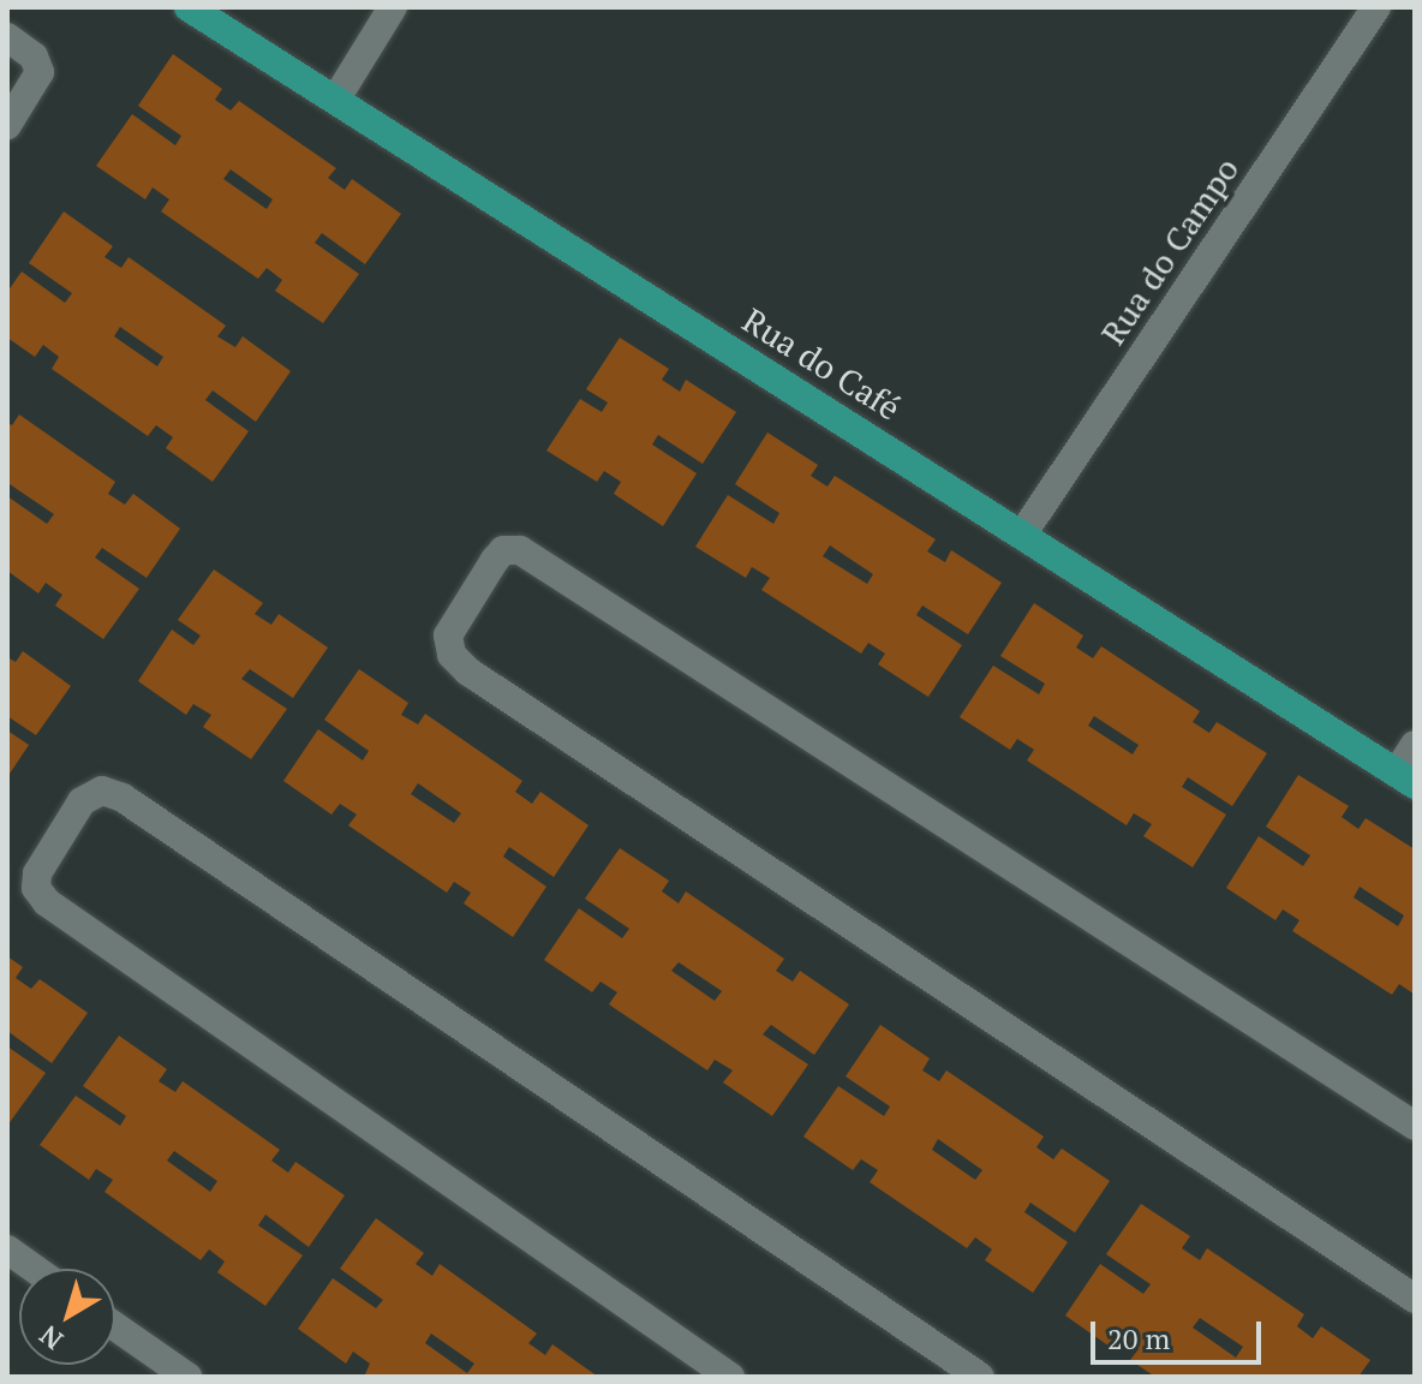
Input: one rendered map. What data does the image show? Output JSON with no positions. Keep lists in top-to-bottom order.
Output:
{
  "streets": {
    "main road": ["Rua do Café"],
    "street": ["Rua do Campo"]
  },
  "crossings": [
    ["Rua do Campo", "Rua do Café"]
  ],
  "scale_bar": "20 m",
  "north": "bottom left"
}
